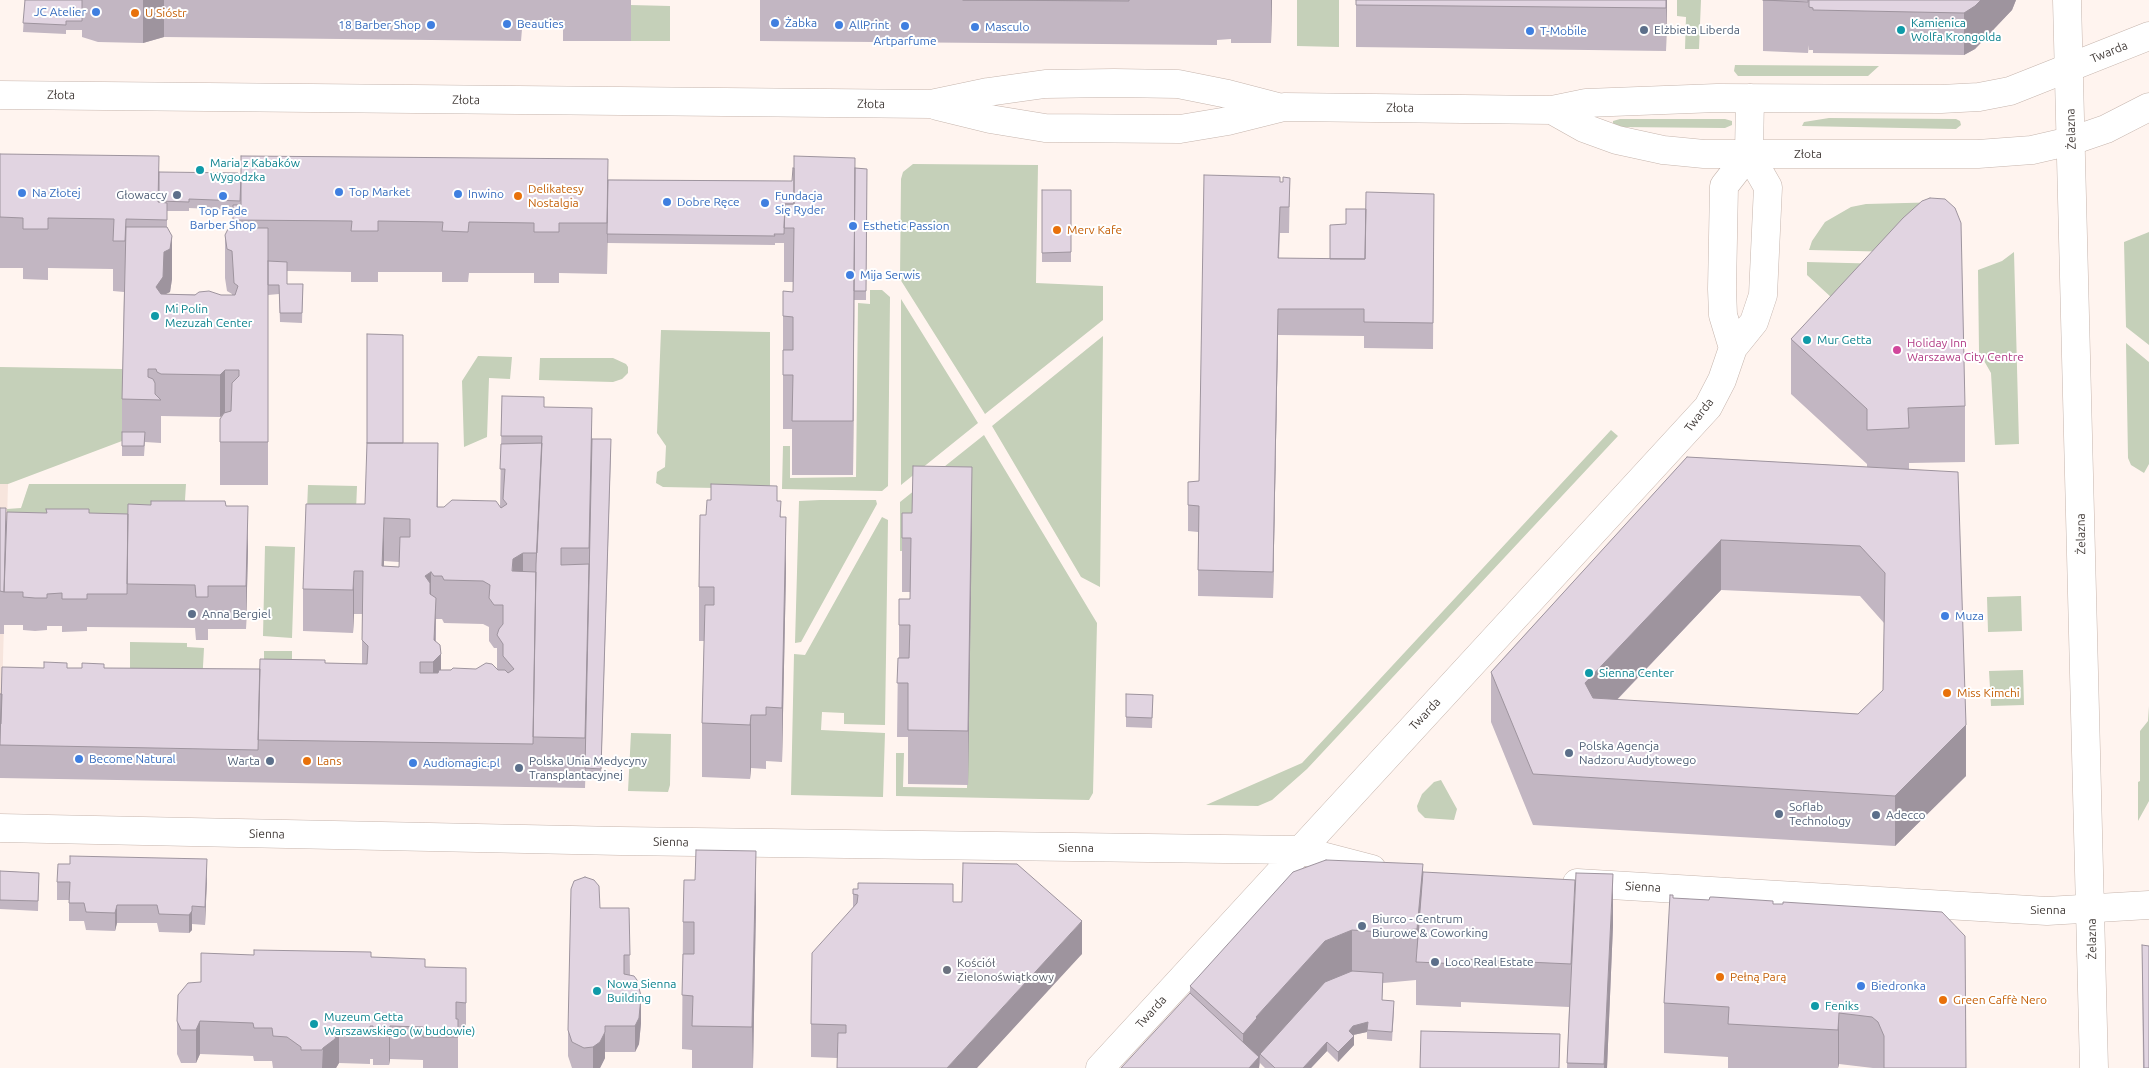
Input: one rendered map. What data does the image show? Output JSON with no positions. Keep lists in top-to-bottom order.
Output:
{
  "streets": {
    "street": [
      "Twarda",
      "Złota",
      "Żelazna",
      "Sienna"
    ]
  },
  "crossings": [
    ["Twarda", "Złota"],
    ["Twarda", "Żelazna"],
    ["Twarda", "Sienna"],
    ["Złota", "Żelazna"],
    ["Żelazna", "Sienna"]
  ],
  "places": [
    "JC Atelier",
    "U Sióstr",
    "Żabka",
    "Beauties",
    "18 Barber Shop",
    "AllPrint",
    "Artparfume",
    "Masculo",
    "Elżbieta Liberda",
    "Kamienica Wolfa Krongolda",
    "T-Mobile",
    "Maria z Kabaków Wygodzka",
    "Top Market",
    "Na Złotej",
    "Inwino",
    "Głowaccy",
    "Top Fade Barber Shop",
    "Delikatesy Nostalgia",
    "Dobre Ręce",
    "Fundacja Się Ryder",
    "Esthetic Passion",
    "Merv Kafe",
    "Mija Serwis",
    "Mi Polin Mezuzah Center",
    "Mur Getta",
    "Holiday Inn Warszawa City Centre",
    "Anna Bergiel",
    "Muza",
    "Sienna Center",
    "Miss Kimchi",
    "Polska Agencja Nadzoru Audytowego",
    "Become Natural",
    "Warta",
    "Lans",
    "Audiomagic.pl",
    "Polska Unia Medycyny Transplantacyjnej",
    "Soflab Technology",
    "Adecco",
    "Biurco - Centrum Biurowe & Coworking",
    "Loco Real Estate",
    "Kościół Zielonoświątkowy",
    "Pełną Parą",
    "Biedronka",
    "Nowa Sienna Building",
    "Green Caffè Nero",
    "Feniks",
    "Muzeum Getta Warszawskiego (w budowie)"
  ]
}
